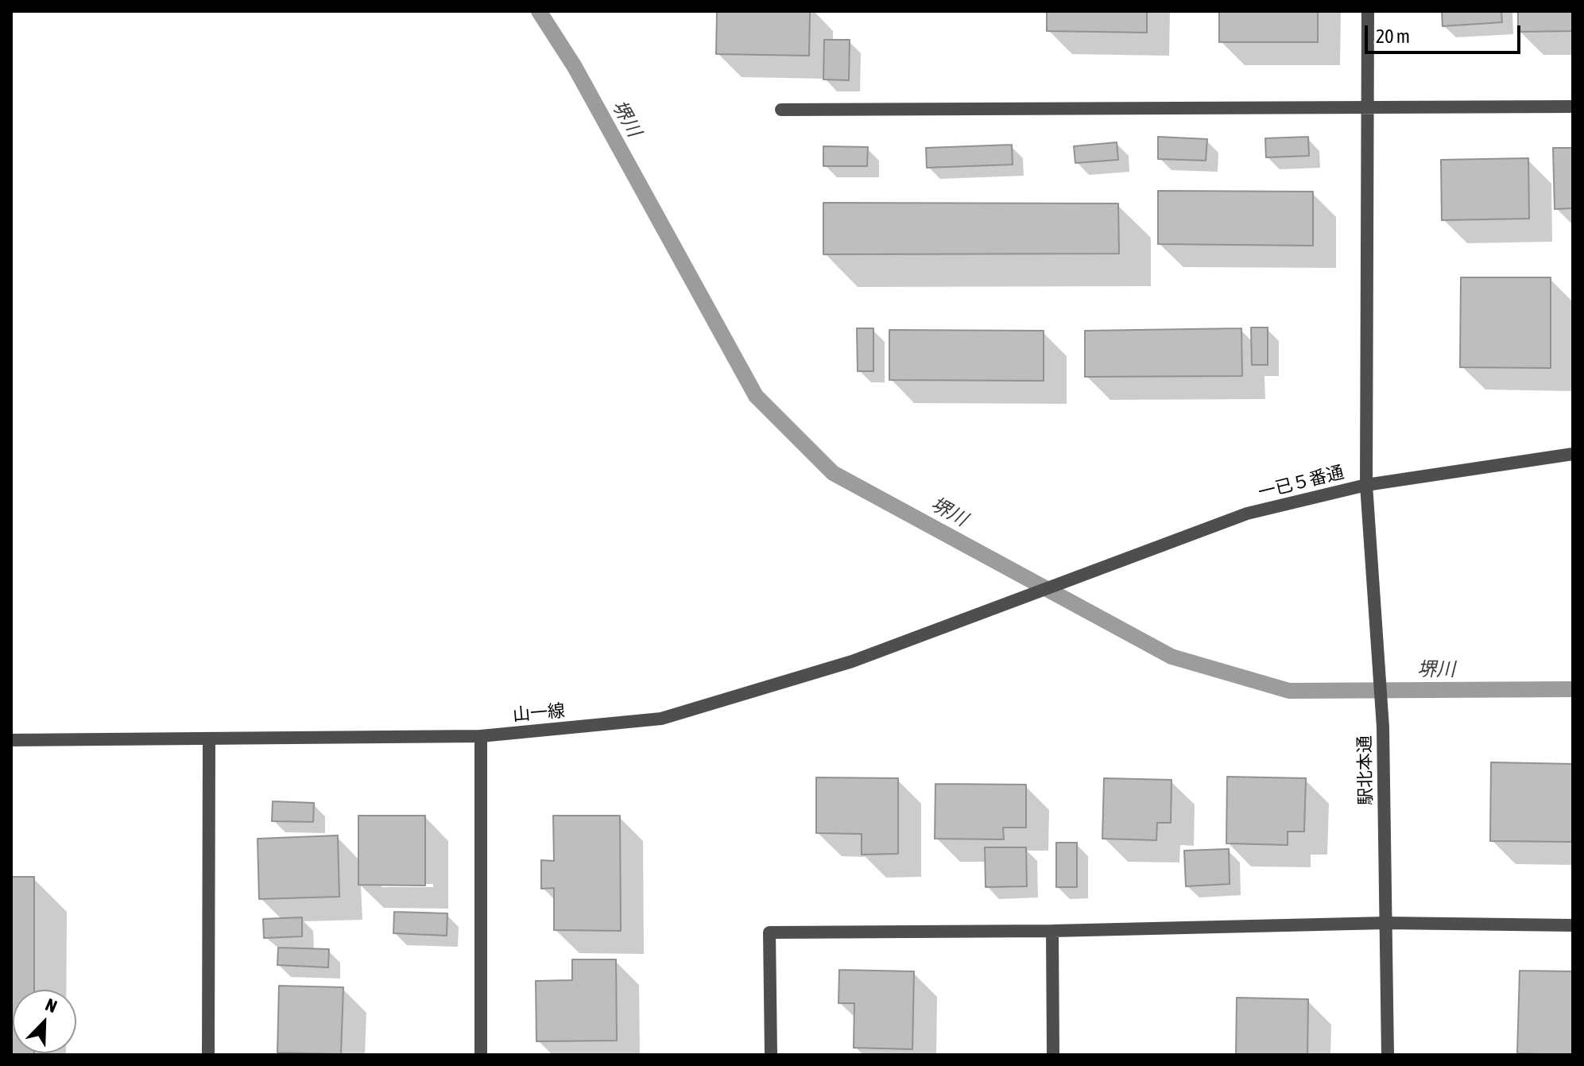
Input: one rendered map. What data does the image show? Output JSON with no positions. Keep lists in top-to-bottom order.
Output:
{
  "streets": {
    "street": ["一已５番通", "山一線", "駅北本通"]
  },
  "crossings": [
    ["一已５番通", "山一線"],
    ["一已５番通", "駅北本通"]
  ],
  "water": ["堺川"],
  "scale_bar": "20 m",
  "north": "top right"
}
